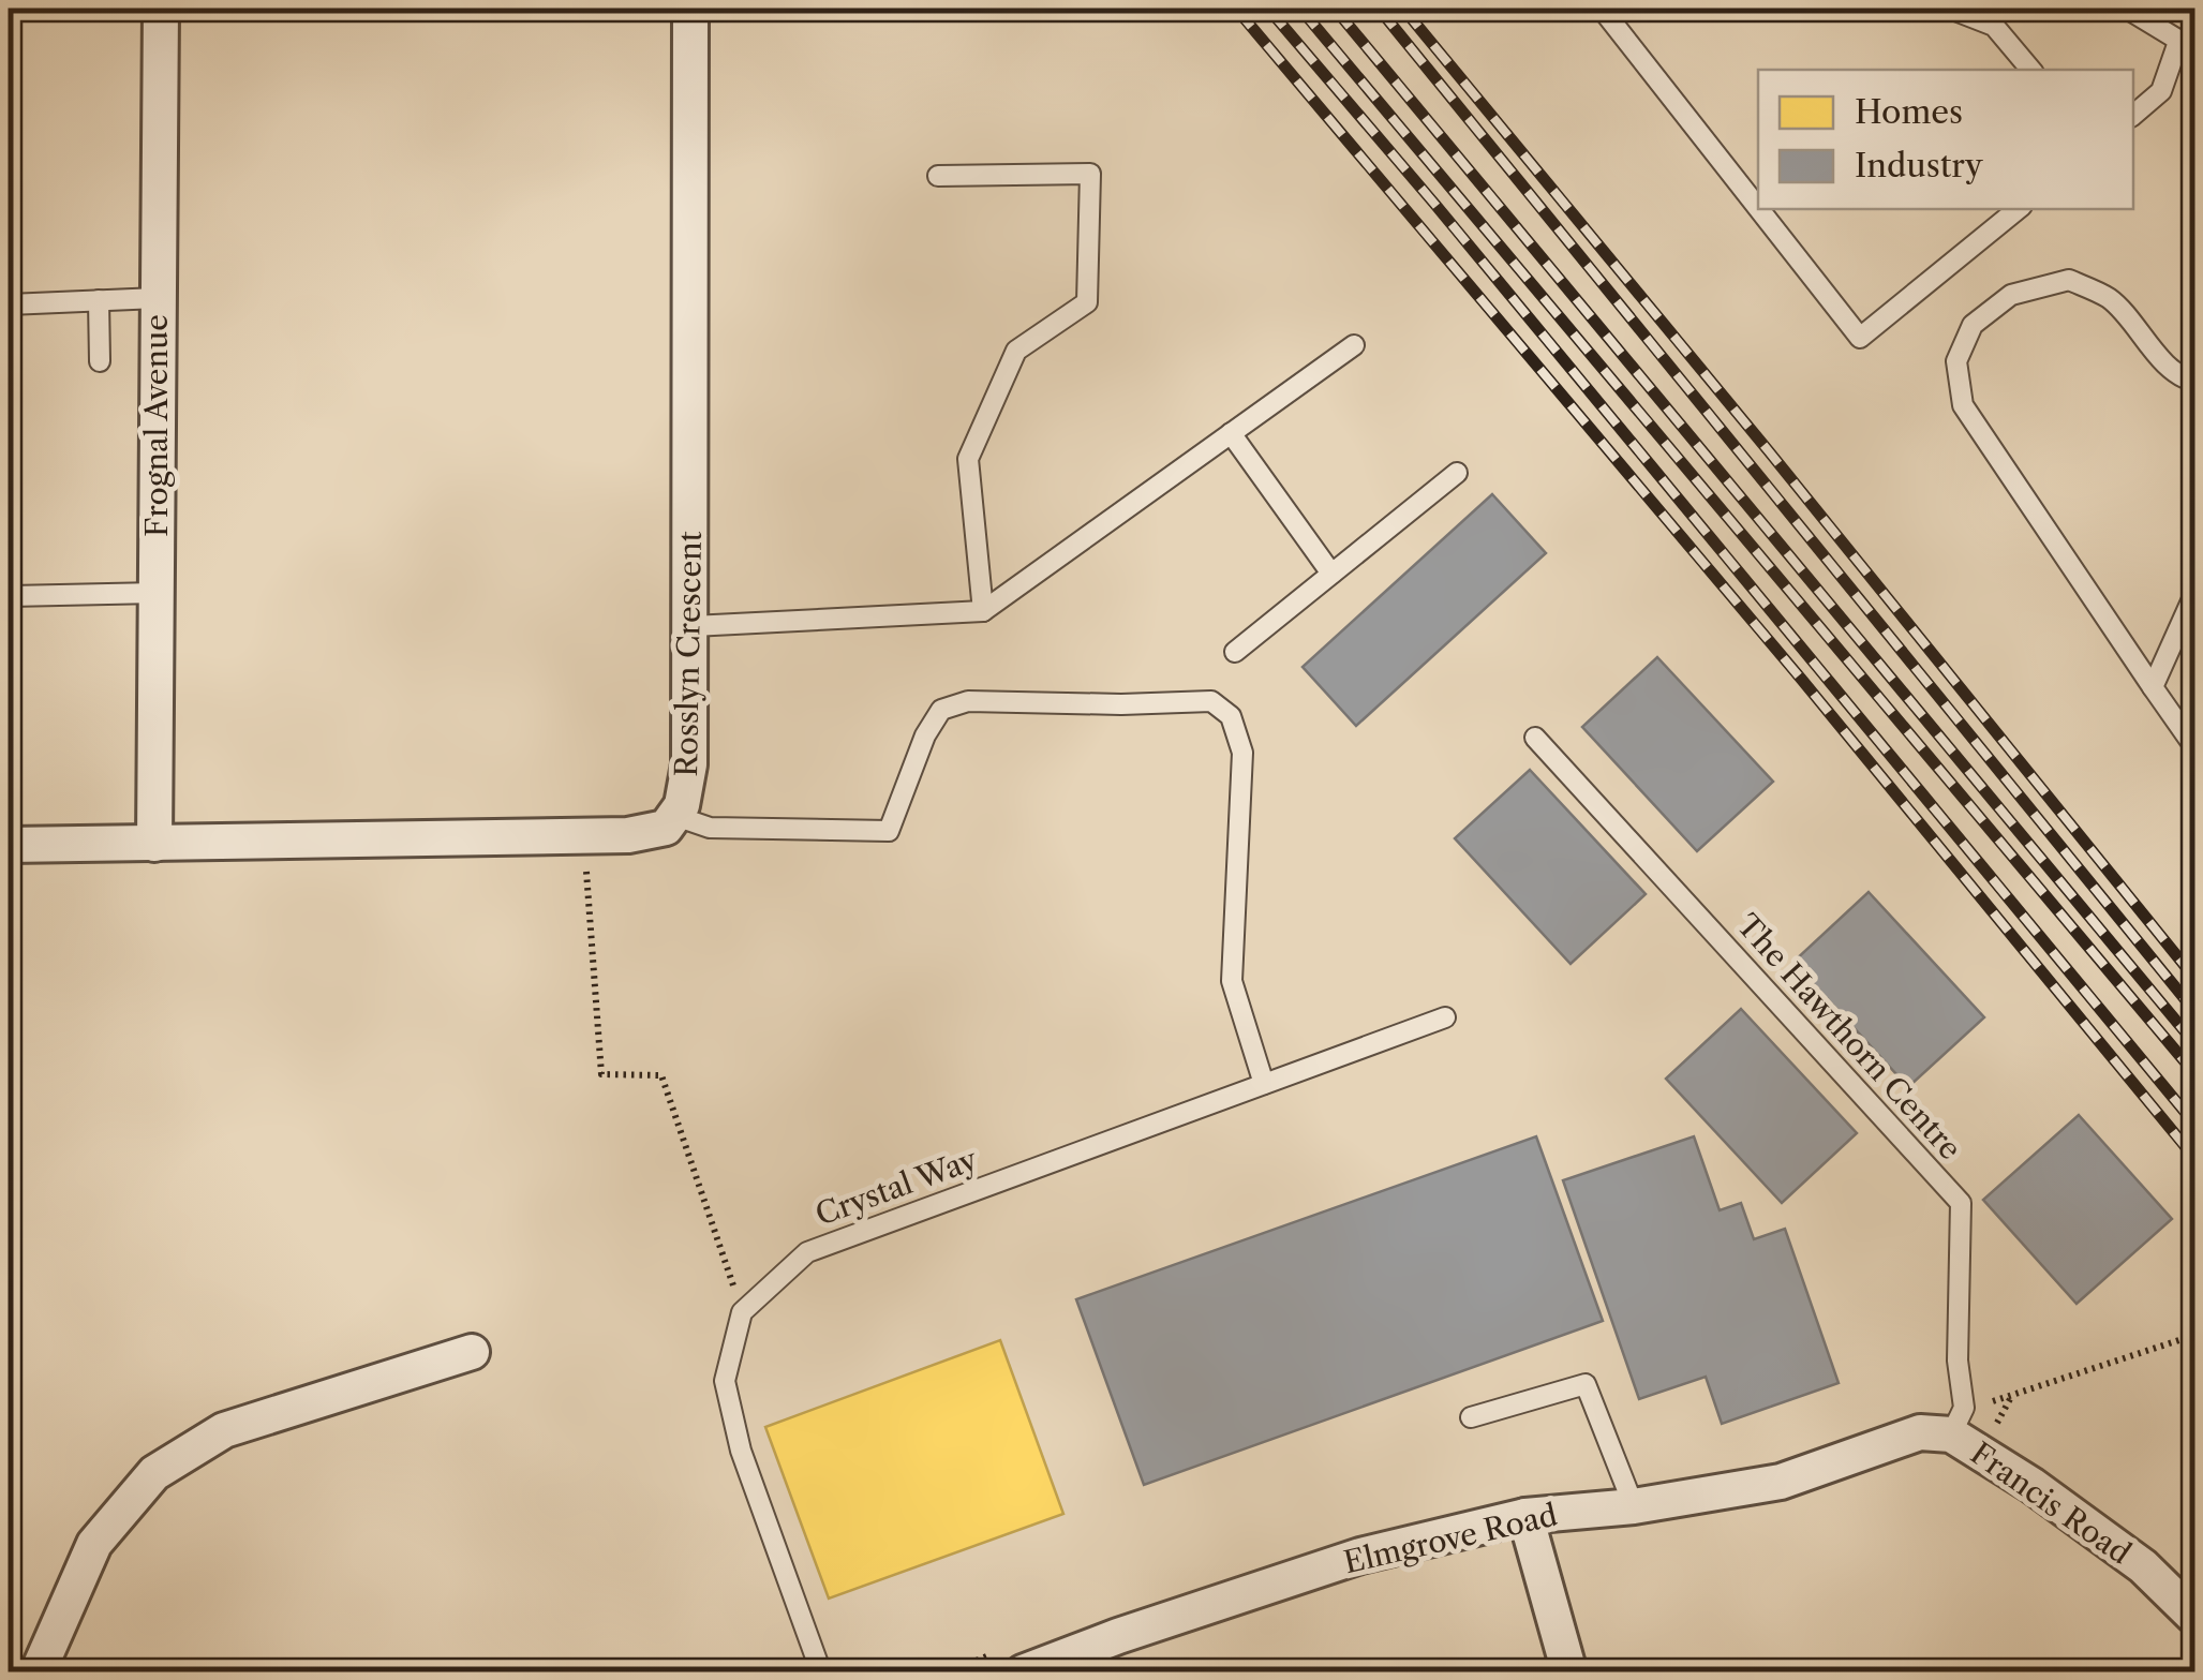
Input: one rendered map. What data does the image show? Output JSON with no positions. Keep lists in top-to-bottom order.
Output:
{
  "streets": {
    "street": [
      "Frognal Avenue",
      "Rosslyn Crescent",
      "Francis Road",
      "Elmgrove Road"
    ],
    "lane": ["The Hawthorn Centre", "Crystal Way"]
  },
  "crossings": [
    ["Frognal Avenue", "Rosslyn Crescent"],
    ["The Hawthorn Centre", "Francis Road"],
    ["The Hawthorn Centre", "Elmgrove Road"],
    ["Francis Road", "Elmgrove Road"]
  ],
  "legend": ["Homes", "Industry"]
}
